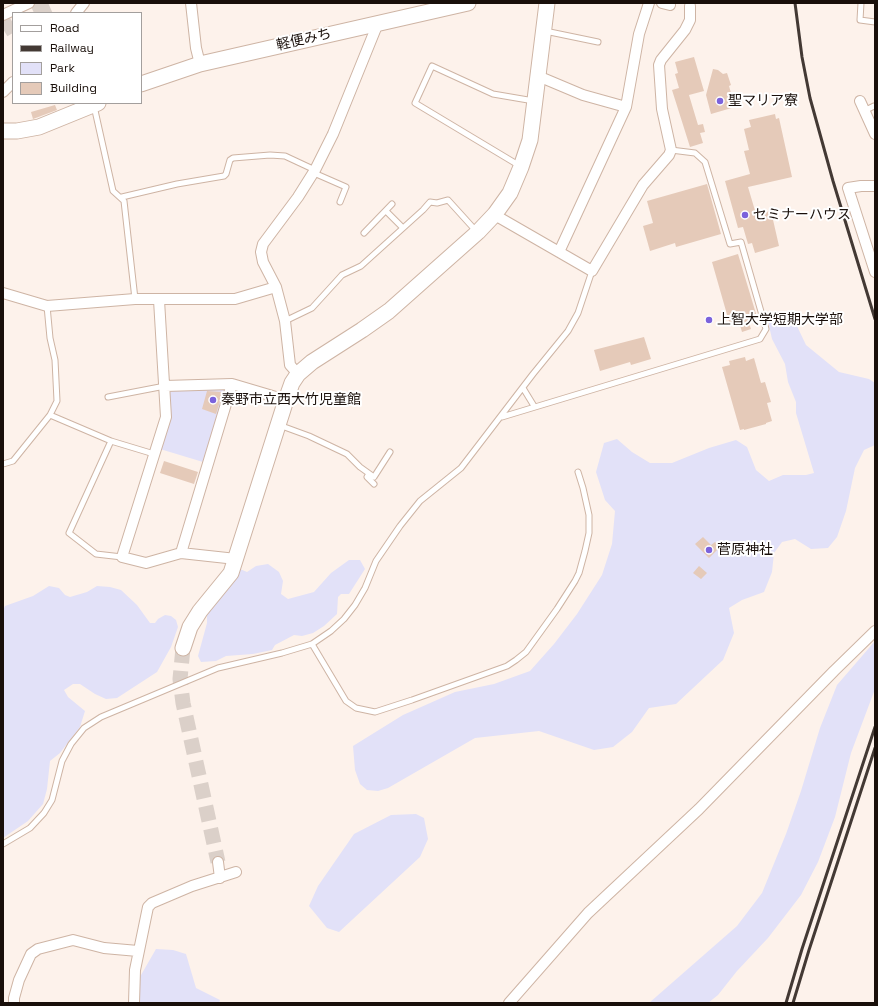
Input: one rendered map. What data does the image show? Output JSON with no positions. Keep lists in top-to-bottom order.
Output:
{
  "streets": {
    "street": ["軽便みち"]
  },
  "places": [
    "聖マリア寮",
    "セミナーハウス",
    "上智大学短期大学部",
    "秦野市立西大竹児童館",
    "菅原神社"
  ],
  "legend": [
    "Road",
    "Railway",
    "Park",
    "Building"
  ]
}
